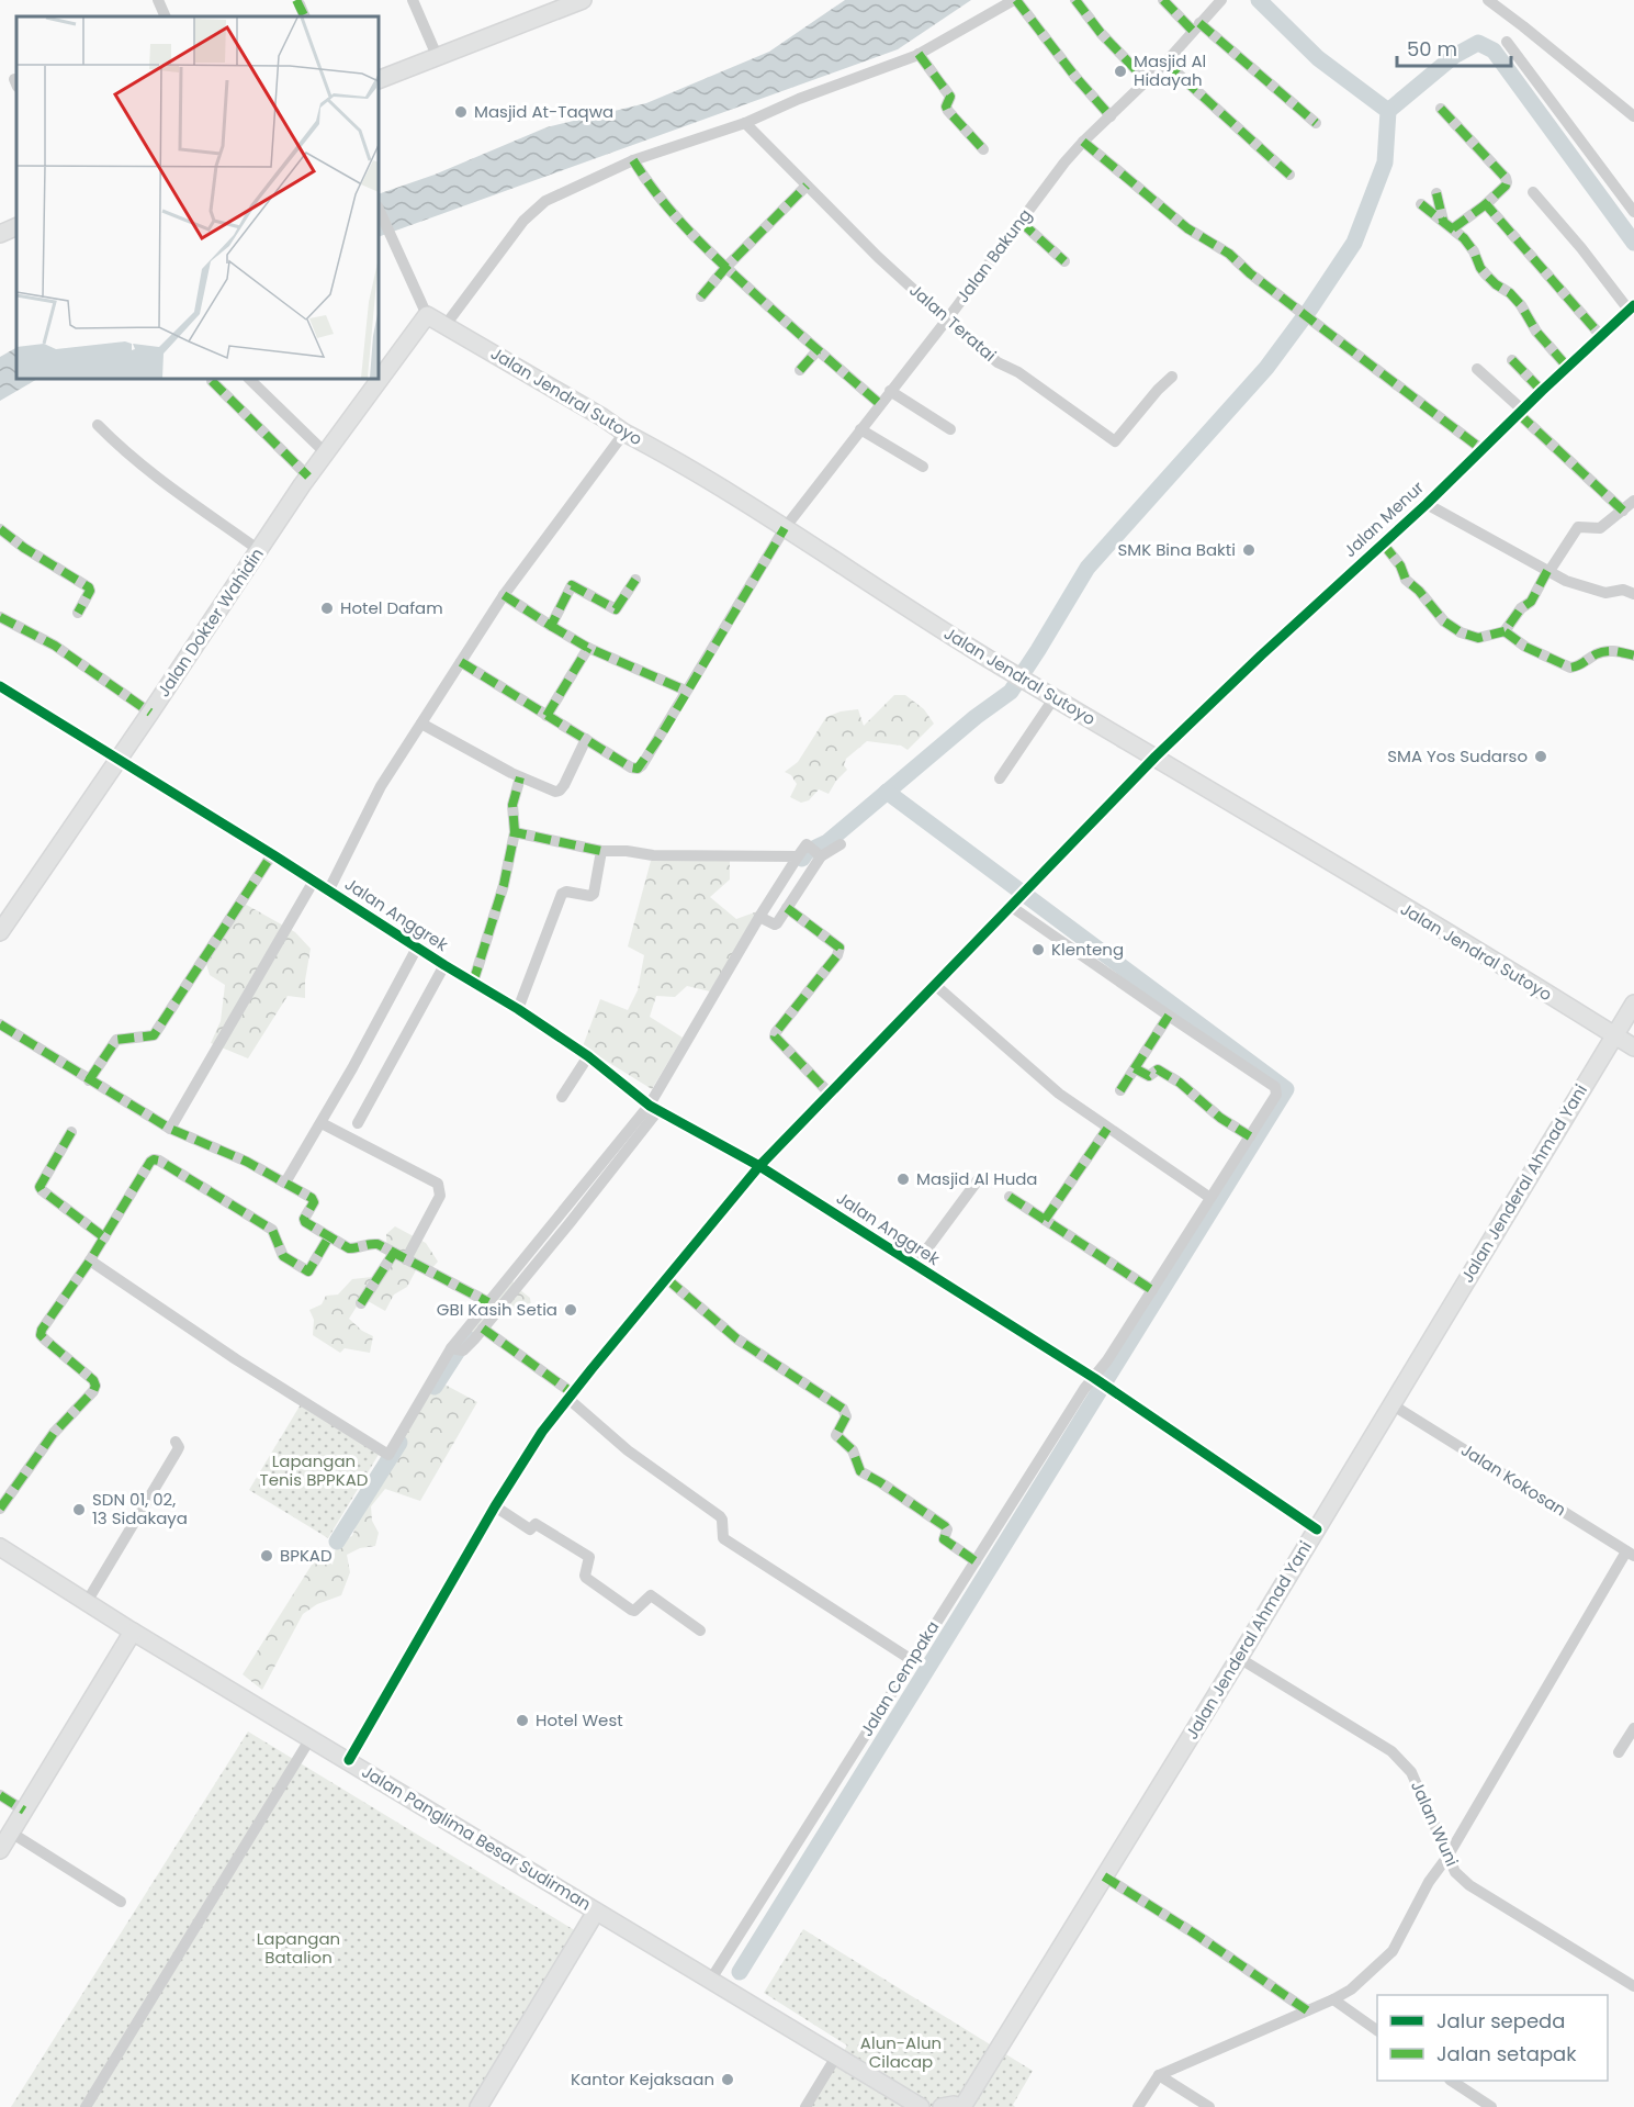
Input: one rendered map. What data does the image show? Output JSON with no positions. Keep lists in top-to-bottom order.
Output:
{
  "streets": {
    "main road": [
      "Jalan Jendral Sutoyo",
      "Jalan Dokter Wahidin",
      "Jalan Jenderal Ahmad Yani",
      "Jalan Panglima Besar Sudirman"
    ],
    "street": [
      "Jalan Bakung",
      "Jalan Teratai",
      "Jalan Menur",
      "Jalan Anggrek",
      "Jalan Kokosan",
      "Jalan Cempaka",
      "Jalan Wuni"
    ]
  },
  "crossings": [
    ["Jalan Bakung", "Jalan Teratai"],
    ["Jalan Bakung", "Jalan Jendral Sutoyo"],
    ["Jalan Jendral Sutoyo", "Jalan Menur"],
    ["Jalan Jendral Sutoyo", "Jalan Dokter Wahidin"],
    ["Jalan Jendral Sutoyo", "Jalan Jenderal Ahmad Yani"],
    ["Jalan Menur", "Jalan Anggrek"],
    ["Jalan Menur", "Jalan Panglima Besar Sudirman"],
    ["Jalan Dokter Wahidin", "Jalan Anggrek"],
    ["Jalan Anggrek", "Jalan Jenderal Ahmad Yani"],
    ["Jalan Anggrek", "Jalan Cempaka"],
    ["Jalan Jenderal Ahmad Yani", "Jalan Kokosan"],
    ["Jalan Jenderal Ahmad Yani", "Jalan Wuni"],
    ["Jalan Cempaka", "Jalan Panglima Besar Sudirman"]
  ],
  "parks": ["Lapangan Tenis BPPKAD", "Lapangan Batalion", "Alun-Alun Cilacap"],
  "places": [
    "Masjid Al Hidayah",
    "Masjid At-Taqwa",
    "SMK Bina Bakti",
    "Hotel Dafam",
    "SMA Yos Sudarso",
    "Klenteng",
    "Masjid Al Huda",
    "GBI Kasih Setia",
    "SDN 01, 02, 13 Sidakaya",
    "BPKAD",
    "Hotel West",
    "Kantor Kejaksaan"
  ],
  "legend": ["Jalur sepeda", "Jalan setapak"],
  "scale_bar": "50 m"
}
